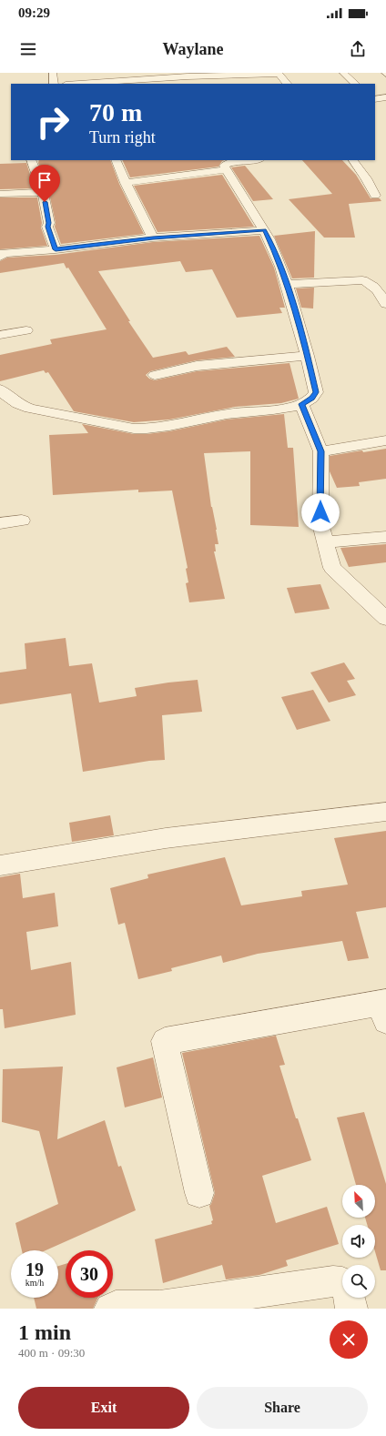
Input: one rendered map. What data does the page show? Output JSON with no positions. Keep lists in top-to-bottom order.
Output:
{
  "north": "top left",
  "page": {
    "status": "09:29",
    "header": "Waylane",
    "turn": ["70 m", "Turn right"],
    "speed": "19 km/h",
    "limit": "30",
    "heading": ["1 min", "400 m · 09:30"],
    "buttons": ["Exit", "Share"]
  }
}
